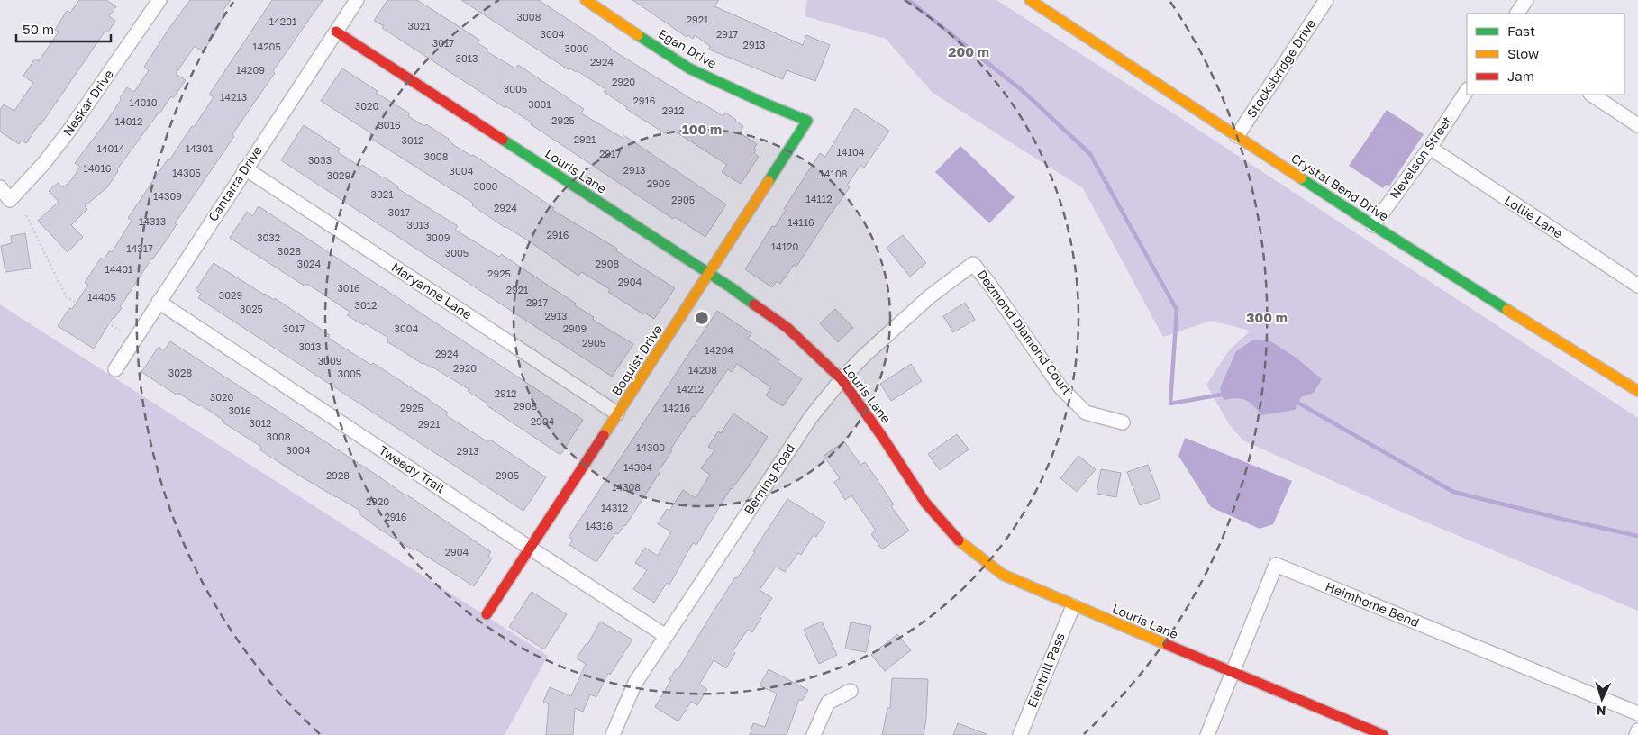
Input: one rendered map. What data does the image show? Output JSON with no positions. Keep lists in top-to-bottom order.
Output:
{
  "streets": {
    "street": [
      "Egan Drive",
      "Stocksbridge Drive",
      "Neskar Drive",
      "Nevelson Street",
      "Louris Lane",
      "Cantarra Drive",
      "Crystal Bend Drive",
      "Lollie Lane",
      "Maryanne Lane",
      "Dezmond Diamond Court",
      "Boquist Drive",
      "Tweedy Trail",
      "Berning Road",
      "Heimhome Bend",
      "Eientrill Pass"
    ]
  },
  "crossings": [
    ["Egan Drive", "Boquist Drive"],
    ["Stocksbridge Drive", "Crystal Bend Drive"],
    ["Nevelson Street", "Crystal Bend Drive"],
    ["Nevelson Street", "Lollie Lane"],
    ["Louris Lane", "Cantarra Drive"],
    ["Louris Lane", "Boquist Drive"],
    ["Louris Lane", "Berning Road"],
    ["Louris Lane", "Heimhome Bend"],
    ["Louris Lane", "Eientrill Pass"],
    ["Cantarra Drive", "Maryanne Lane"],
    ["Cantarra Drive", "Tweedy Trail"],
    ["Maryanne Lane", "Boquist Drive"],
    ["Dezmond Diamond Court", "Berning Road"],
    ["Boquist Drive", "Tweedy Trail"],
    ["Tweedy Trail", "Berning Road"]
  ],
  "house_numbers": [
    "3008",
    "2921",
    "14201",
    "3021",
    "3004",
    "2917",
    "3017",
    "2913",
    "14205",
    "3000",
    "3013",
    "2924",
    "14209",
    "2920",
    "3005",
    "14213",
    "2916",
    "14010",
    "3001",
    "3020",
    "2912",
    "2925",
    "14012",
    "3016",
    "2921",
    "3012",
    "14014",
    "14301",
    "14104",
    "2917",
    "3008",
    "3033",
    "14016",
    "2913",
    "3004",
    "14305",
    "14108",
    "3029",
    "2909",
    "3000",
    "3021",
    "14309",
    "14112",
    "2905",
    "2924",
    "3017",
    "14313",
    "14116",
    "3013",
    "2916",
    "3032",
    "3009",
    "14120",
    "14317",
    "3028",
    "3005",
    "3024",
    "2908",
    "14401",
    "2925",
    "2904",
    "3016",
    "2921",
    "3029",
    "14405",
    "2917",
    "3012",
    "3025",
    "2913",
    "3017",
    "3004",
    "2909",
    "2905",
    "3013",
    "14204",
    "2924",
    "3009",
    "2920",
    "14208",
    "3028",
    "3005",
    "14212",
    "2912",
    "3020",
    "2908",
    "2925",
    "14216",
    "3016",
    "2904",
    "3012",
    "2921",
    "3008",
    "14300",
    "3004",
    "2913",
    "14304",
    "2928",
    "2905",
    "14308",
    "2920",
    "14312",
    "2916",
    "14316",
    "2904"
  ],
  "legend": ["Fast", "Slow", "Jam"],
  "scale_bar": "50 m",
  "north": "bottom",
  "rings": ["200 m", "100 m", "300 m"]
}
